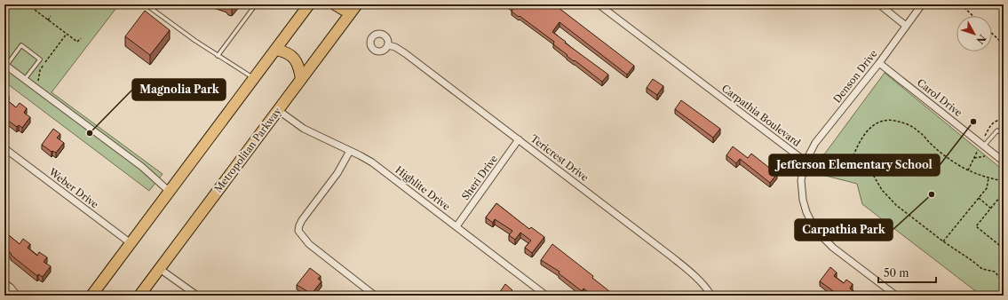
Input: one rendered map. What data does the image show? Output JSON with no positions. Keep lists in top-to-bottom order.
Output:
{
  "streets": {
    "main road": ["Metropolitan Parkway"],
    "street": [
      "Denson Drive",
      "Carol Drive",
      "Carpathia Boulevard",
      "Tericrest Drive",
      "Sheri Drive",
      "Weber Drive",
      "Highlite Drive"
    ]
  },
  "crossings": [
    ["Denson Drive", "Carol Drive"],
    ["Denson Drive", "Carpathia Boulevard"],
    ["Metropolitan Parkway", "Highlite Drive"],
    ["Tericrest Drive", "Sheri Drive"],
    ["Sheri Drive", "Highlite Drive"]
  ],
  "places": ["Jefferson Elementary School", "Magnolia Park", "Carpathia Park"],
  "scale_bar": "50 m",
  "north": "bottom right"
}
